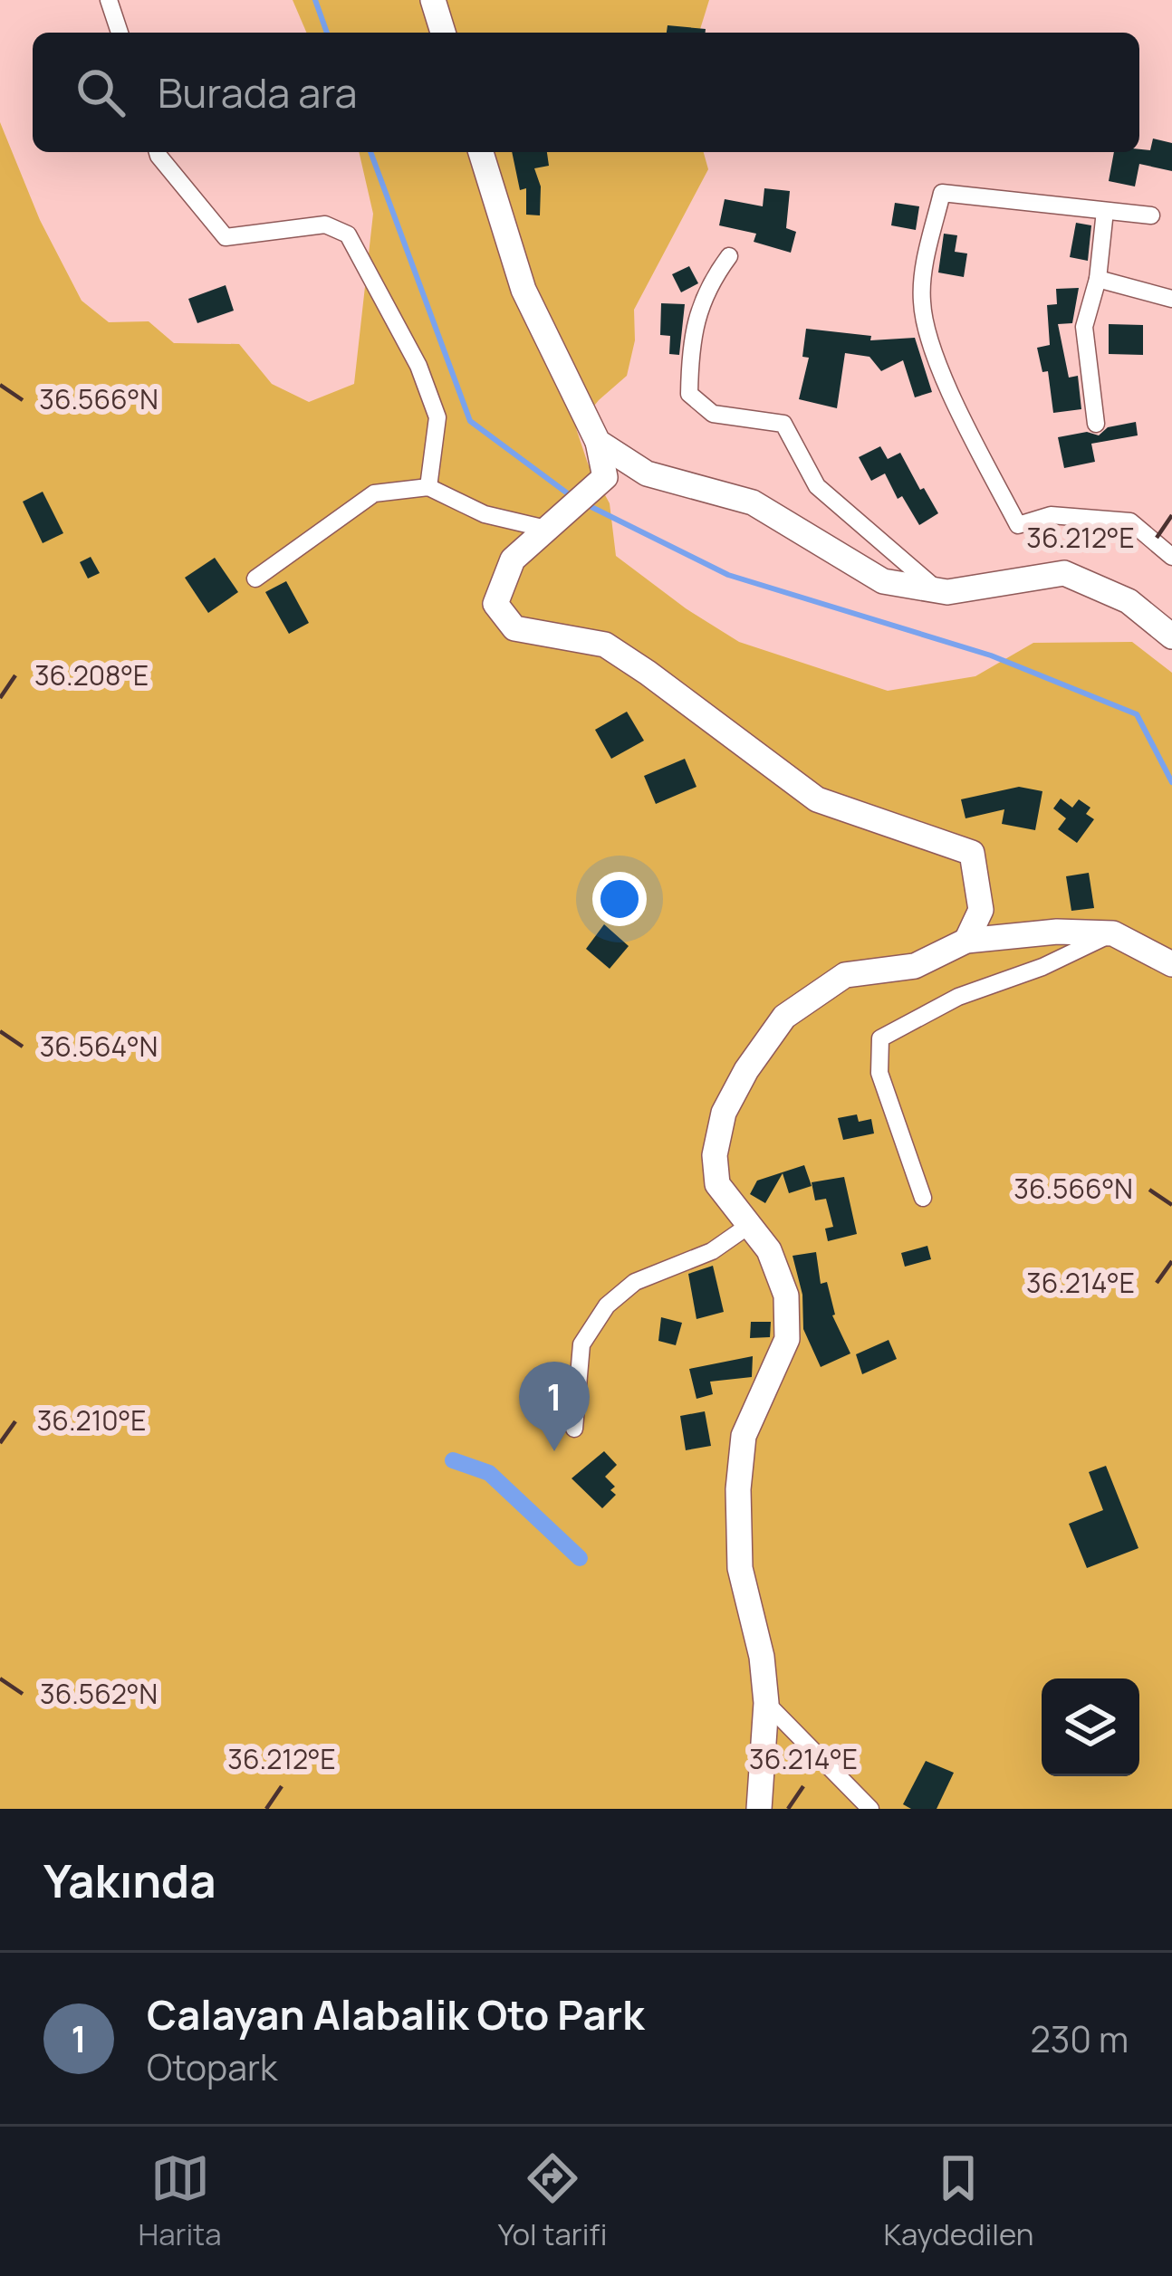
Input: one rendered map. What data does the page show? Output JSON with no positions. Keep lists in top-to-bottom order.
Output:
{
  "page": {
    "search": "Burada ara",
    "pins": "1",
    "heading": "Yakında",
    "list": [
      {
        "mark": "1",
        "name": "Calayan Alabalik Oto Park",
        "note": "Otopark",
        "value": "230 m"
      }
    ],
    "nav": ["Harita", "Yol tarifi", "Kaydedilen"]
  },
  "coordinates": [
    "36.566°N",
    "36.212°E",
    "36.208°E",
    "36.564°N",
    "36.214°E",
    "36.210°E",
    "36.562°N"
  ]
}
